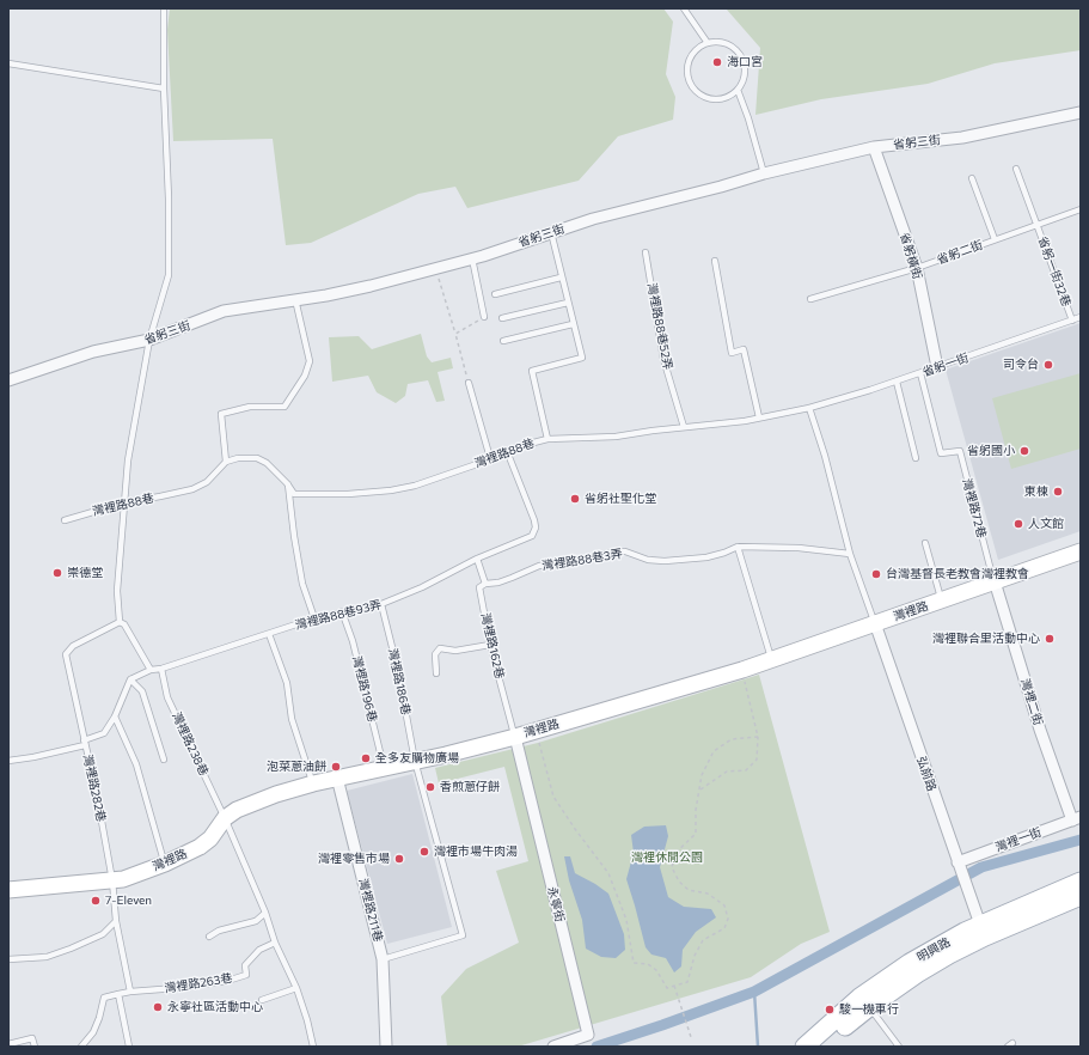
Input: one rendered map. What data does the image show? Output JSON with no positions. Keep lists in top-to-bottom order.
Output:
{
  "streets": {
    "main road": ["明興路"],
    "street": [
      "省躬三街",
      "省躬橫街",
      "灣裡路",
      "灣裡二街",
      "弘前路",
      "灣裡一街",
      "永寧街",
      "灣裡路211巷"
    ],
    "lane": [
      "省躬二街",
      "省躬一街32巷",
      "灣裡路88巷52弄",
      "省躬一街",
      "灣裡路88巷",
      "灣裡路72巷",
      "灣裡路88巷3弄",
      "灣裡路88巷93弄",
      "灣裡路162巷",
      "灣裡路186巷",
      "灣裡路196巷",
      "灣裡路238巷",
      "灣裡路282巷",
      "灣裡路263巷"
    ]
  },
  "crossings": [
    ["省躬三街", "省躬橫街"],
    ["省躬二街", "省躬橫街"],
    ["省躬二街", "省躬一街32巷"],
    ["省躬橫街", "省躬一街"],
    ["省躬一街32巷", "省躬一街"],
    ["灣裡路88巷52弄", "灣裡路88巷"],
    ["省躬一街", "灣裡路88巷"],
    ["省躬一街", "灣裡路72巷"],
    ["灣裡路88巷", "灣裡路88巷93弄"],
    ["灣裡路72巷", "灣裡路"],
    ["灣裡路72巷", "灣裡二街"],
    ["灣裡路88巷3弄", "灣裡路162巷"],
    ["灣裡路", "灣裡路162巷"],
    ["灣裡路", "灣裡路186巷"],
    ["灣裡路", "灣裡路196巷"],
    ["灣裡路", "灣裡二街"],
    ["灣裡路", "灣裡路238巷"],
    ["灣裡路", "弘前路"],
    ["灣裡路", "灣裡路282巷"],
    ["灣裡路", "永寧街"],
    ["灣裡路", "灣裡路211巷"],
    ["灣裡路88巷93弄", "灣裡路162巷"],
    ["灣裡路88巷93弄", "灣裡路186巷"],
    ["灣裡路88巷93弄", "灣裡路196巷"],
    ["灣裡路88巷93弄", "灣裡路238巷"],
    ["灣裡路162巷", "永寧街"],
    ["灣裡路186巷", "灣裡路211巷"],
    ["灣裡二街", "灣裡一街"],
    ["灣裡路238巷", "灣裡路263巷"],
    ["弘前路", "灣裡一街"],
    ["弘前路", "明興路"]
  ],
  "parks": ["灣裡休閒公園"],
  "places": [
    "海口宮",
    "司令台",
    "省躬國小",
    "東棟",
    "省躬社聖化堂",
    "人文館",
    "崇德堂",
    "台灣基督長老教會灣裡教會",
    "灣裡聯合里活動中心",
    "全多友購物廣場",
    "泡菜蔥油餅",
    "香煎蔥仔餅",
    "灣裡市場牛肉湯",
    "灣裡零售市場",
    "7-Eleven",
    "永寧社區活動中心",
    "駿一機車行"
  ]
}
